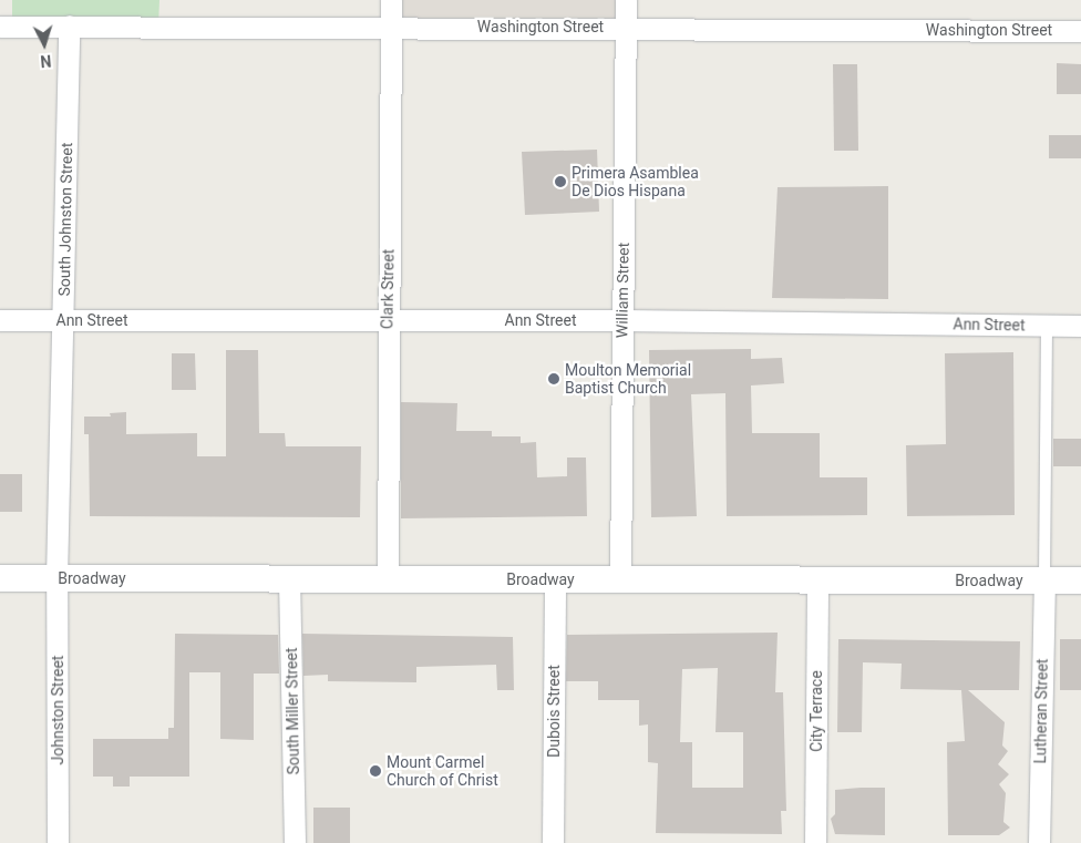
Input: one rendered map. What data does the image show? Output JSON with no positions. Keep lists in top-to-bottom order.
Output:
{
  "streets": {
    "street": [
      "Washington Street",
      "South Johnston Street",
      "Clark Street",
      "William Street",
      "Ann Street",
      "Broadway",
      "Johnston Street",
      "South Miller Street",
      "Dubois Street",
      "City Terrace",
      "Lutheran Street"
    ]
  },
  "crossings": [
    ["Washington Street", "South Johnston Street"],
    ["Washington Street", "Clark Street"],
    ["Washington Street", "William Street"],
    ["South Johnston Street", "Ann Street"],
    ["South Johnston Street", "Broadway"],
    ["South Johnston Street", "Johnston Street"],
    ["Clark Street", "Ann Street"],
    ["Clark Street", "Broadway"],
    ["William Street", "Ann Street"],
    ["William Street", "Broadway"],
    ["Broadway", "Johnston Street"],
    ["Broadway", "South Miller Street"],
    ["Broadway", "Dubois Street"],
    ["Broadway", "City Terrace"],
    ["Broadway", "Lutheran Street"]
  ],
  "places": ["Primera Asamblea De Dios Hispana", "Moulton Memorial Baptist Church", "Mount Carmel Church of Christ"],
  "north": "bottom"
}
